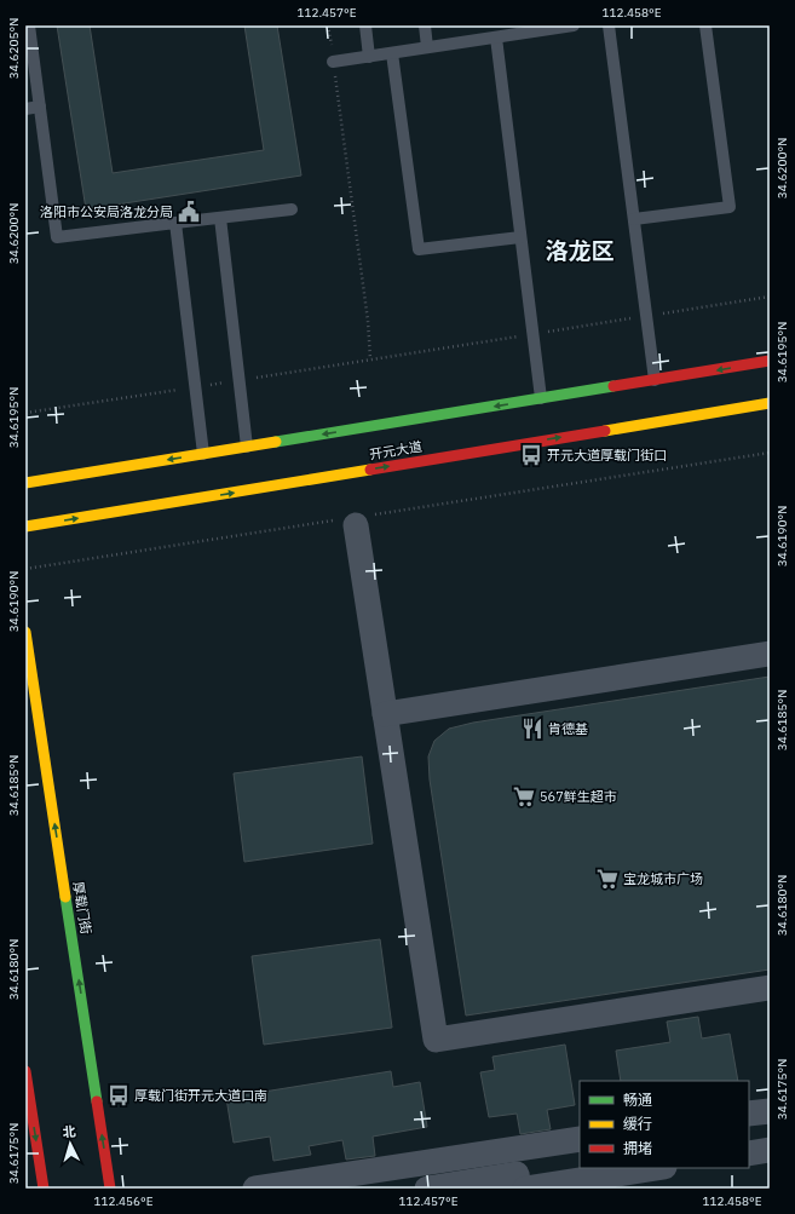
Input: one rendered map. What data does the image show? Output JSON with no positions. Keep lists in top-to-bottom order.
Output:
{
  "streets": {
    "main road": ["开元大道", "厚载门街"]
  },
  "one_way": ["厚载门街"],
  "districts": ["洛龙区"],
  "places": {
    "public building": ["洛阳市公安局洛龙分局"],
    "bus stop": ["开元大道厚载门街口", "厚载门街开元大道口南"],
    "restaurant": ["肯德基"],
    "supermarket": ["567鲜生超市", "宝龙城市广场"]
  },
  "legend": ["畅通", "缓行", "拥堵"],
  "north": "top",
  "coordinates": [
    "112.457°E",
    "112.458°E",
    "34.6205°N",
    "34.6200°N",
    "34.6195°N",
    "34.6190°N",
    "34.6185°N",
    "34.6180°N",
    "34.6175°N",
    "112.456°E"
  ]
}
